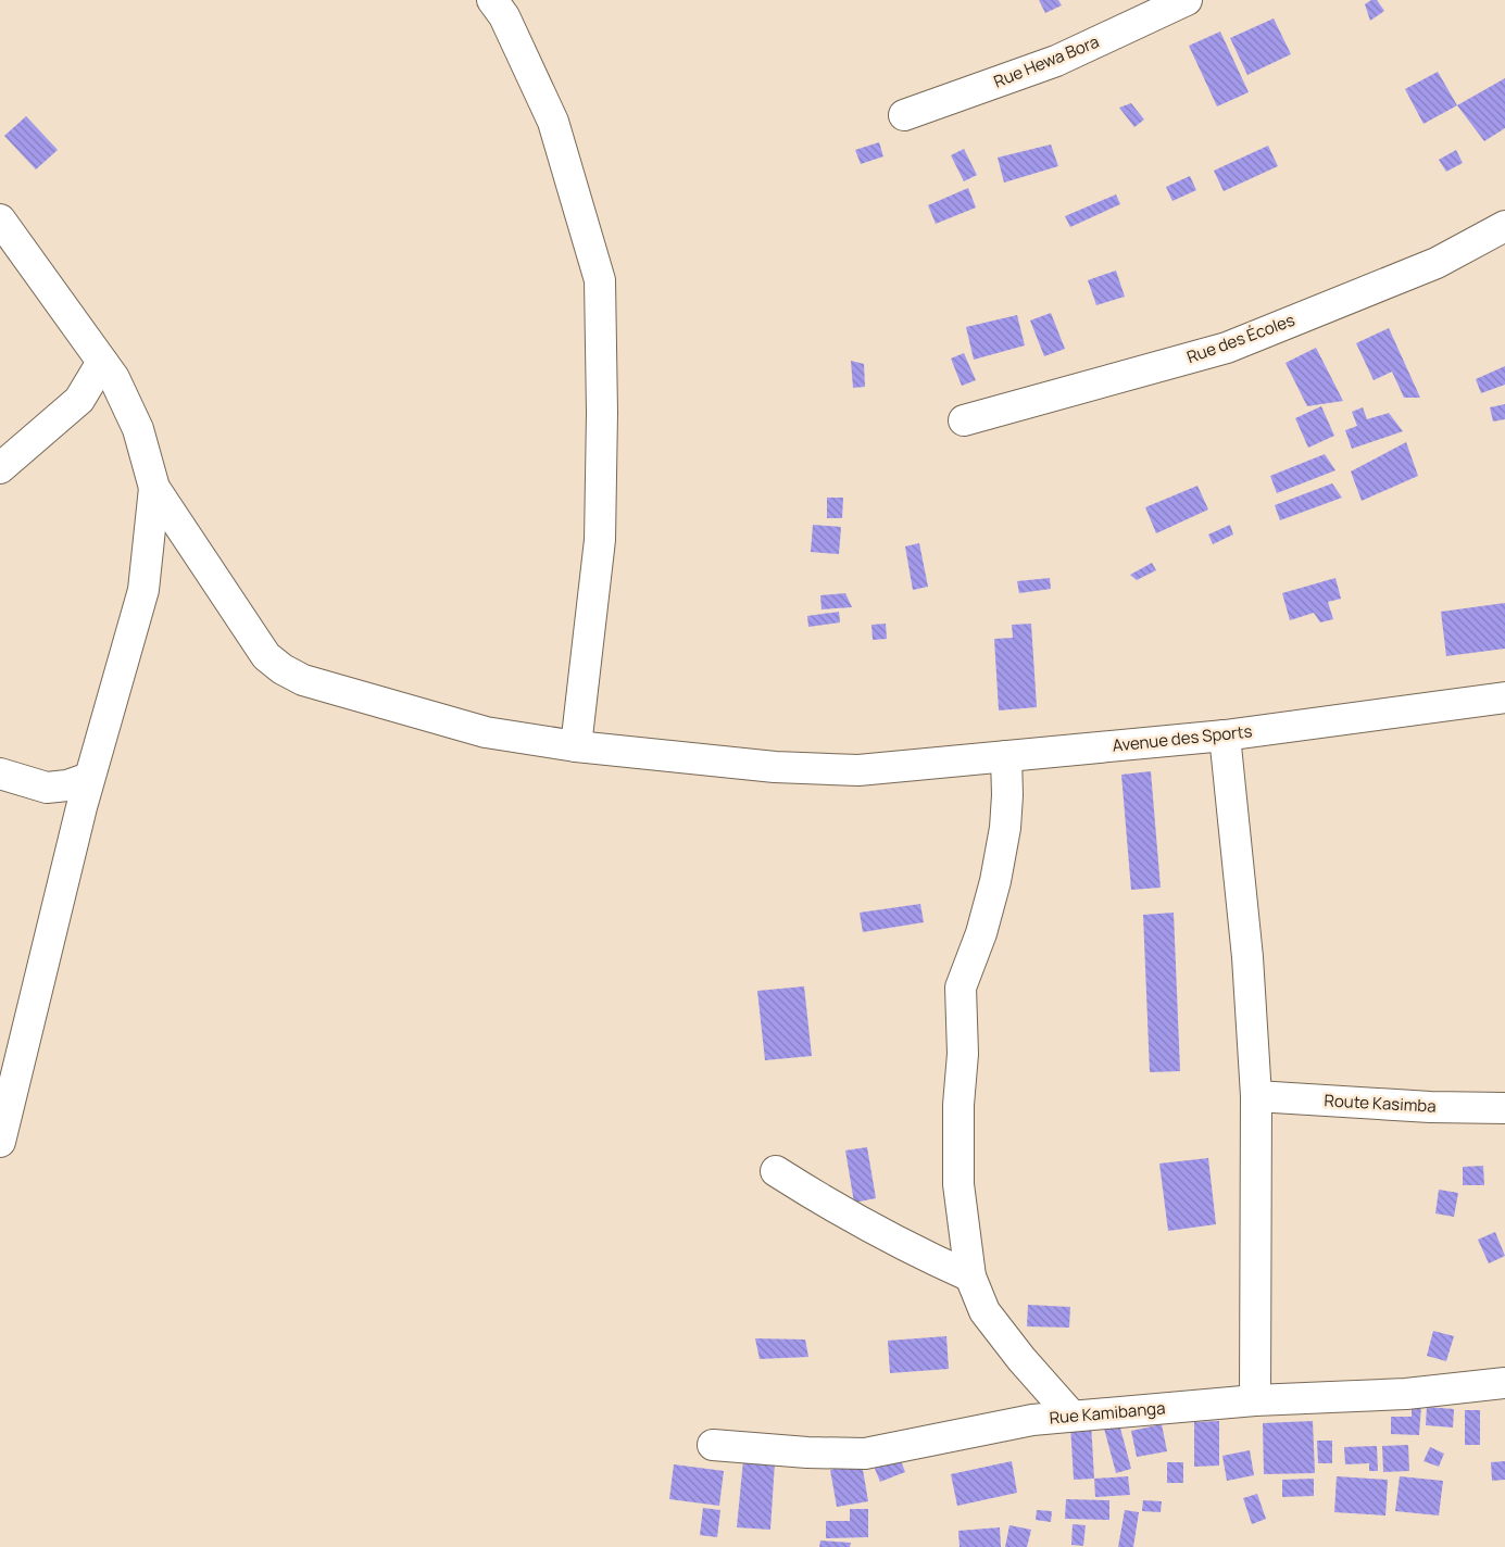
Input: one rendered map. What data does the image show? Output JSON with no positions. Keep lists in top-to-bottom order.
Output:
{
  "streets": {
    "street": [
      "Rue Hewa Bora",
      "Rue des Écoles",
      "Avenue des Sports",
      "Route Kasimba",
      "Rue Kamibanga"
    ]
  }
}
